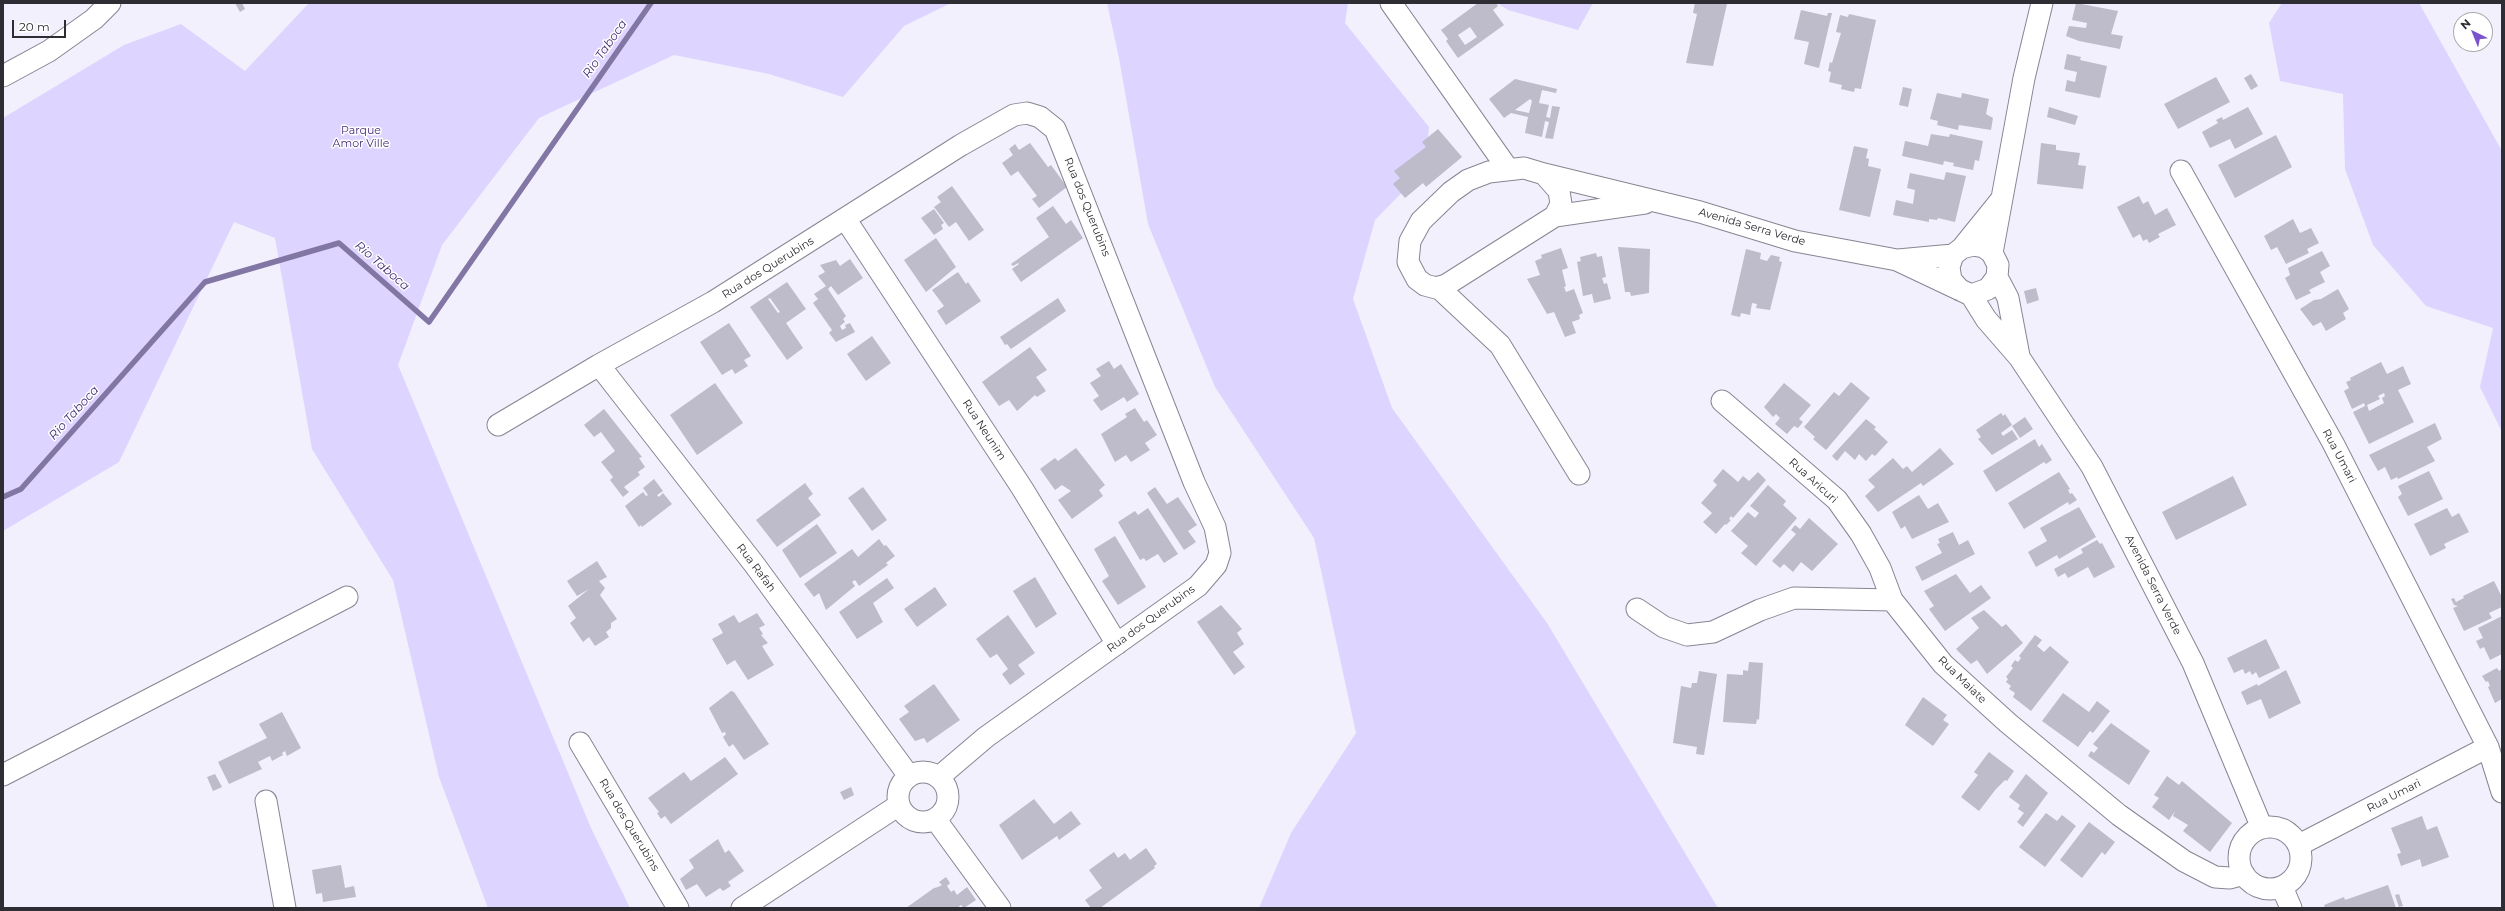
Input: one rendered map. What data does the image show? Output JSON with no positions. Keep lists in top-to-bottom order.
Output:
{
  "streets": {
    "street": [
      "Rua dos Querubins",
      "Avenida Serra Verde",
      "Rua Neunim",
      "Rua Umari",
      "Rua Aricuri",
      "Rua Rafah",
      "Rua Maiate"
    ]
  },
  "crossings": [
    ["Rua dos Querubins", "Rua Neunim"],
    ["Rua dos Querubins", "Rua Rafah"],
    ["Avenida Serra Verde", "Rua Umari"],
    ["Avenida Serra Verde", "Rua Maiate"],
    ["Rua Umari", "Rua Maiate"],
    ["Rua Aricuri", "Rua Maiate"]
  ],
  "water": ["Rio Taboca"],
  "parks": ["Parque Amor Ville"],
  "scale_bar": "20 m",
  "north": "top left"
}
